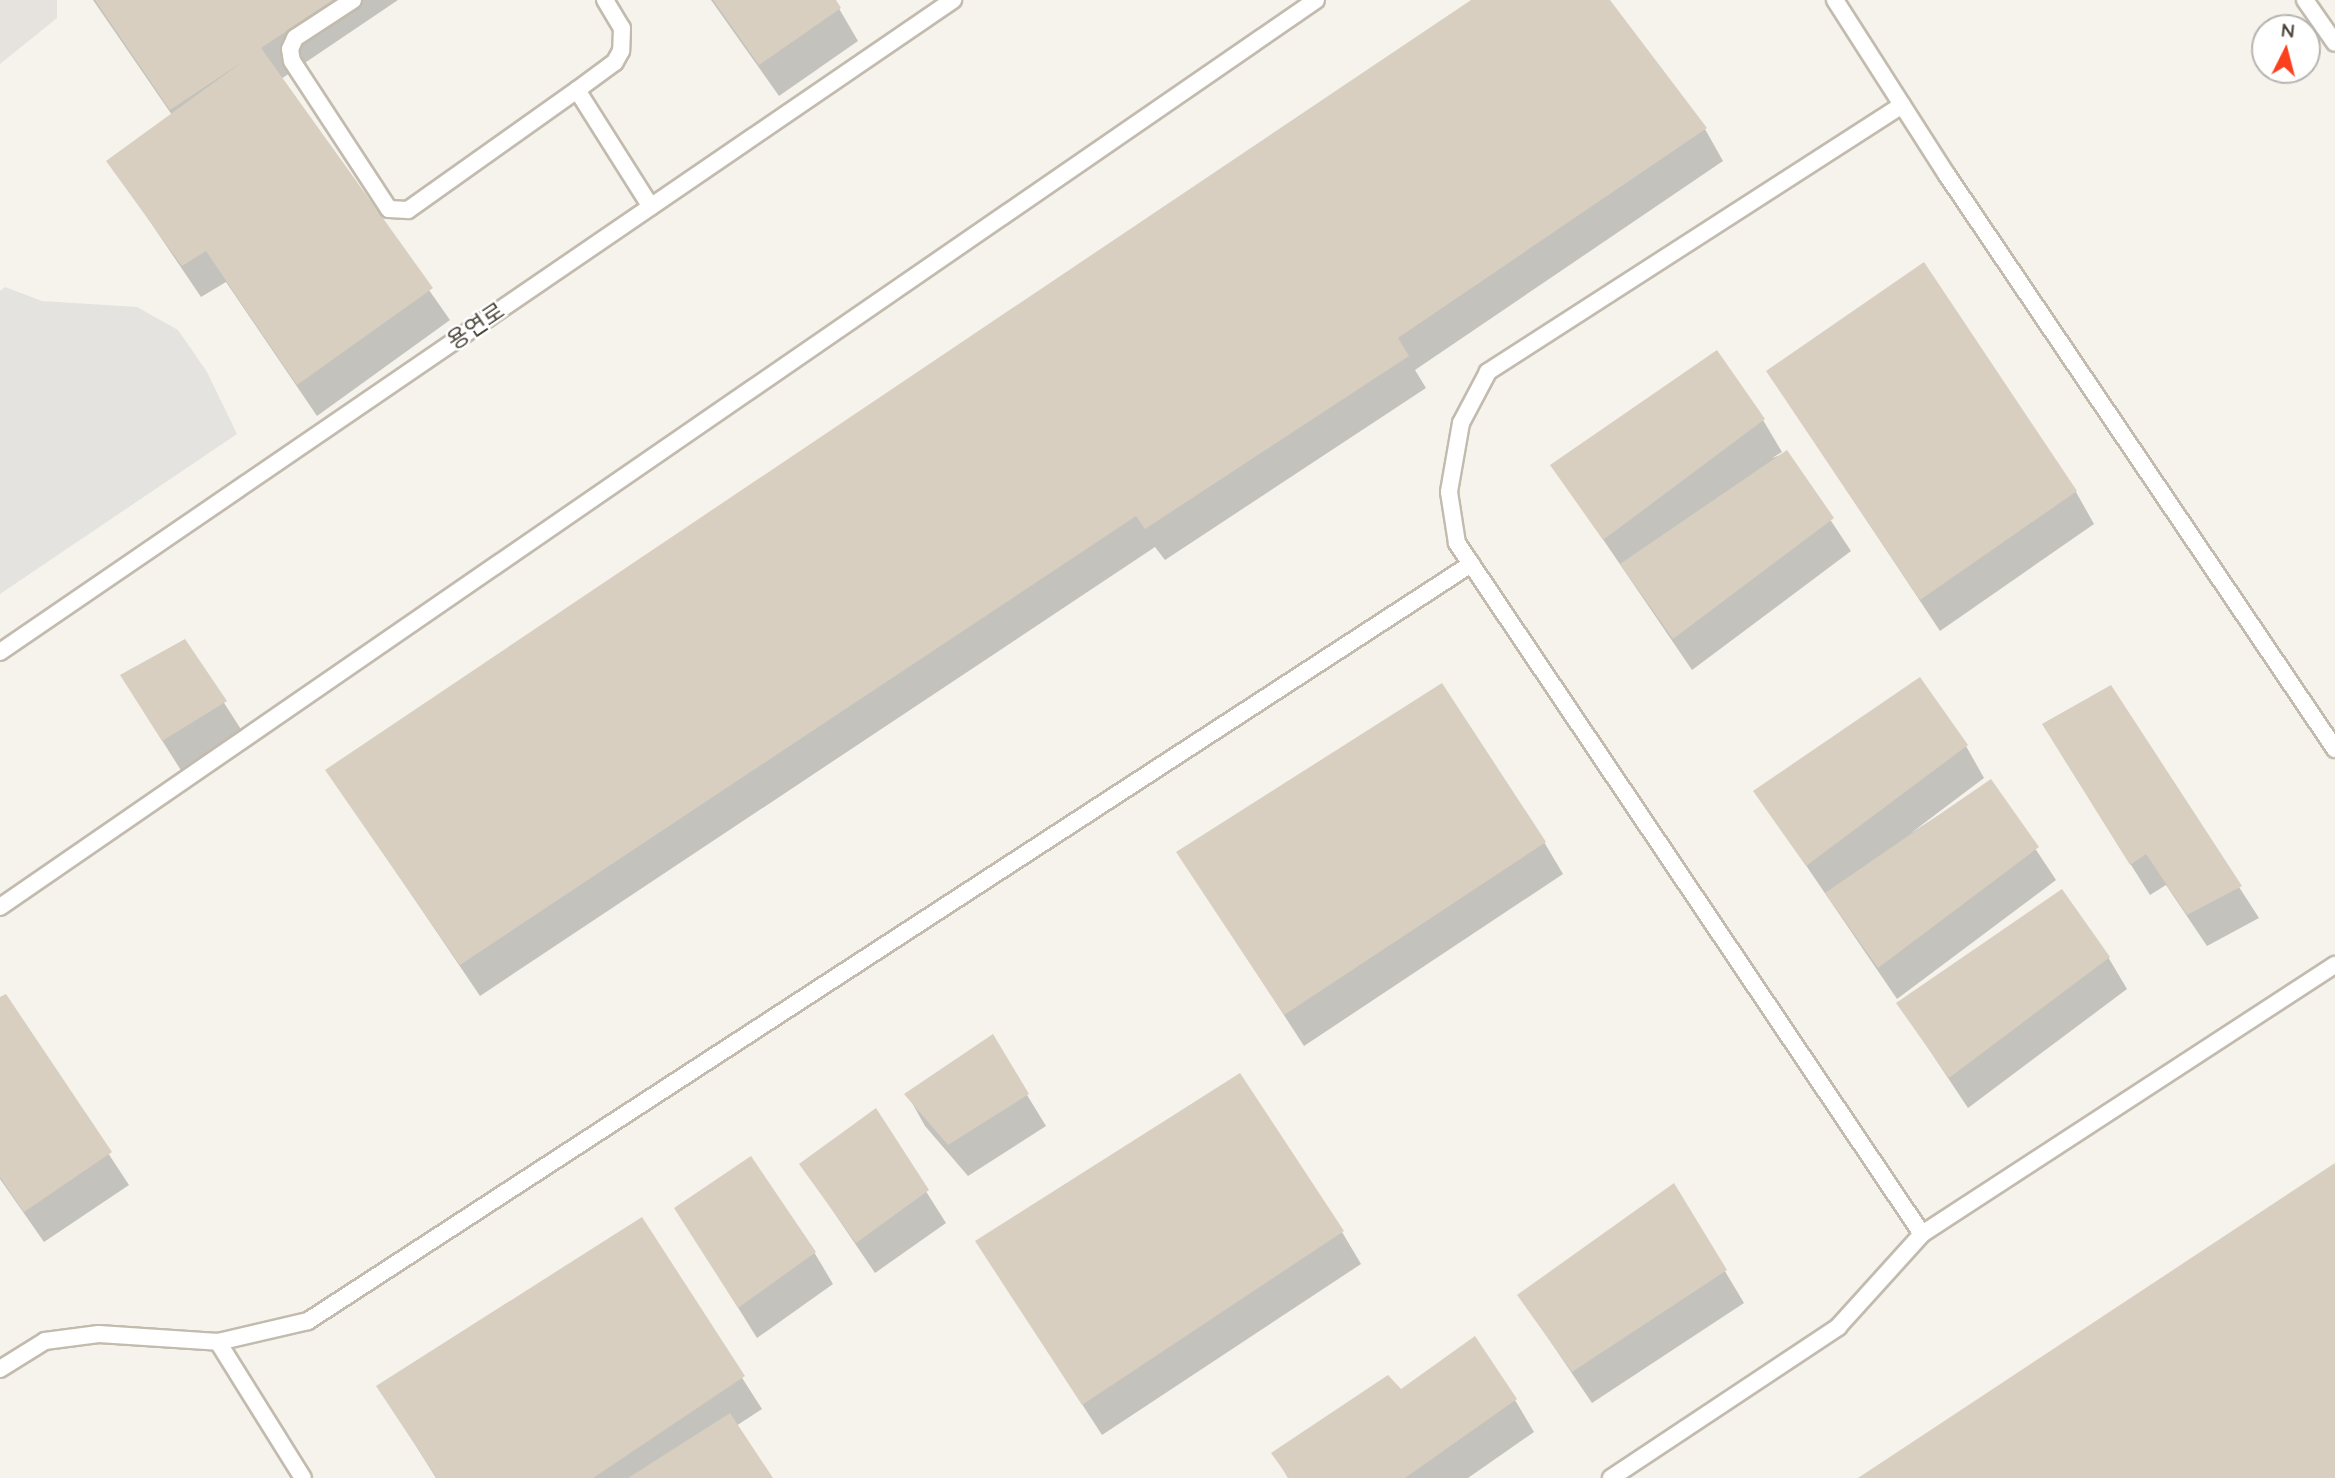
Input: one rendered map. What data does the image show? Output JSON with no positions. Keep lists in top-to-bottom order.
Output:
{
  "streets": {
    "lane": ["용연로"]
  },
  "north": "top"
}
